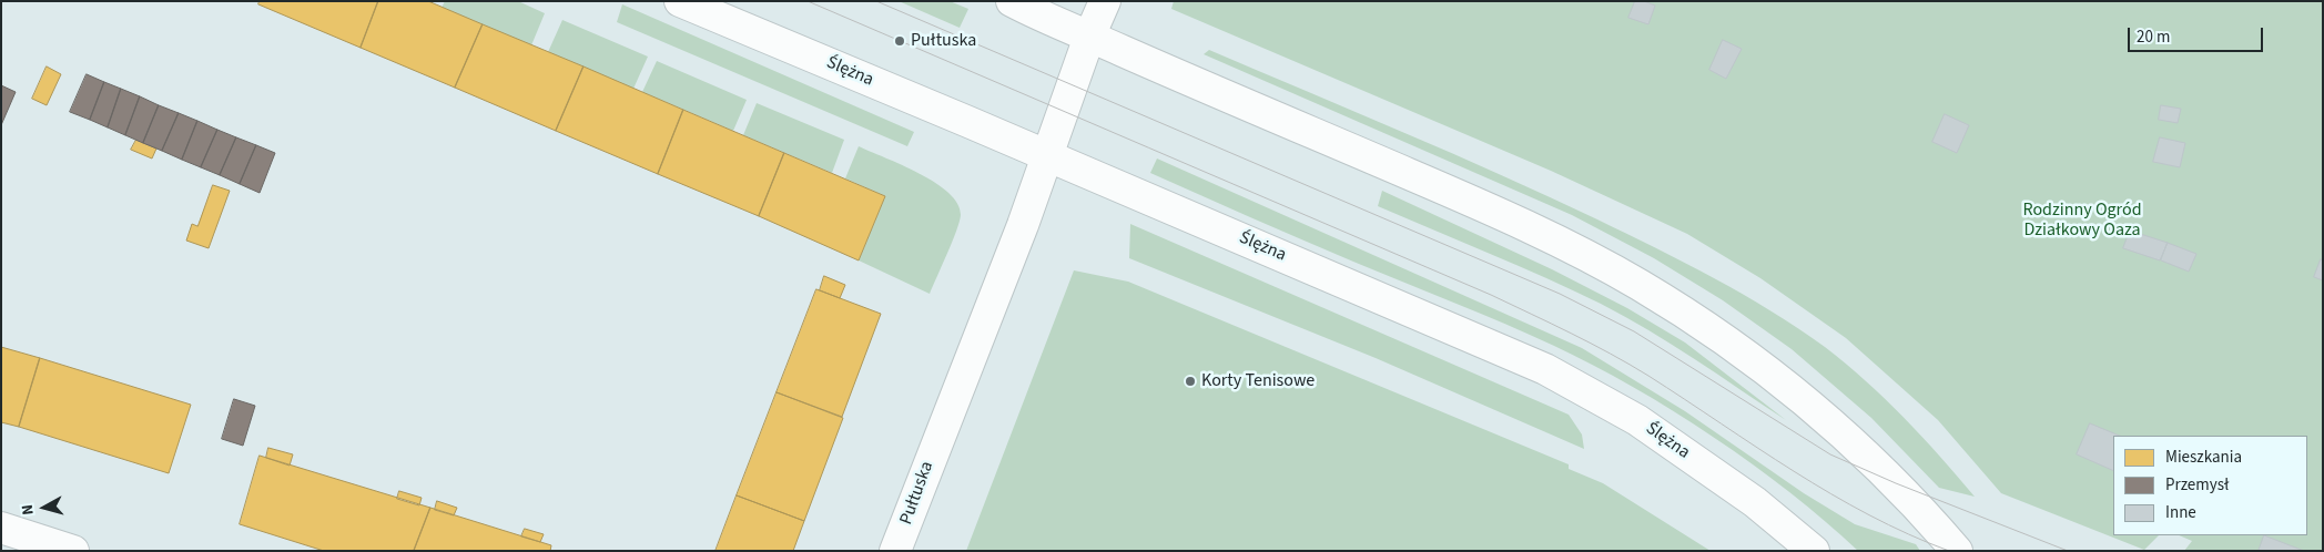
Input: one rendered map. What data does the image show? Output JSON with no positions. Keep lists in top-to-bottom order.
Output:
{
  "streets": {
    "main road": ["Ślężna", "Pułtuska"]
  },
  "crossings": [
    ["Ślężna", "Pułtuska"]
  ],
  "parks": ["Rodzinny Ogród Działkowy Oaza"],
  "places": ["Pułtuska", "Korty Tenisowe"],
  "legend": ["Mieszkania", "Przemysł", "Inne"],
  "scale_bar": "20 m",
  "north": "left"
}
